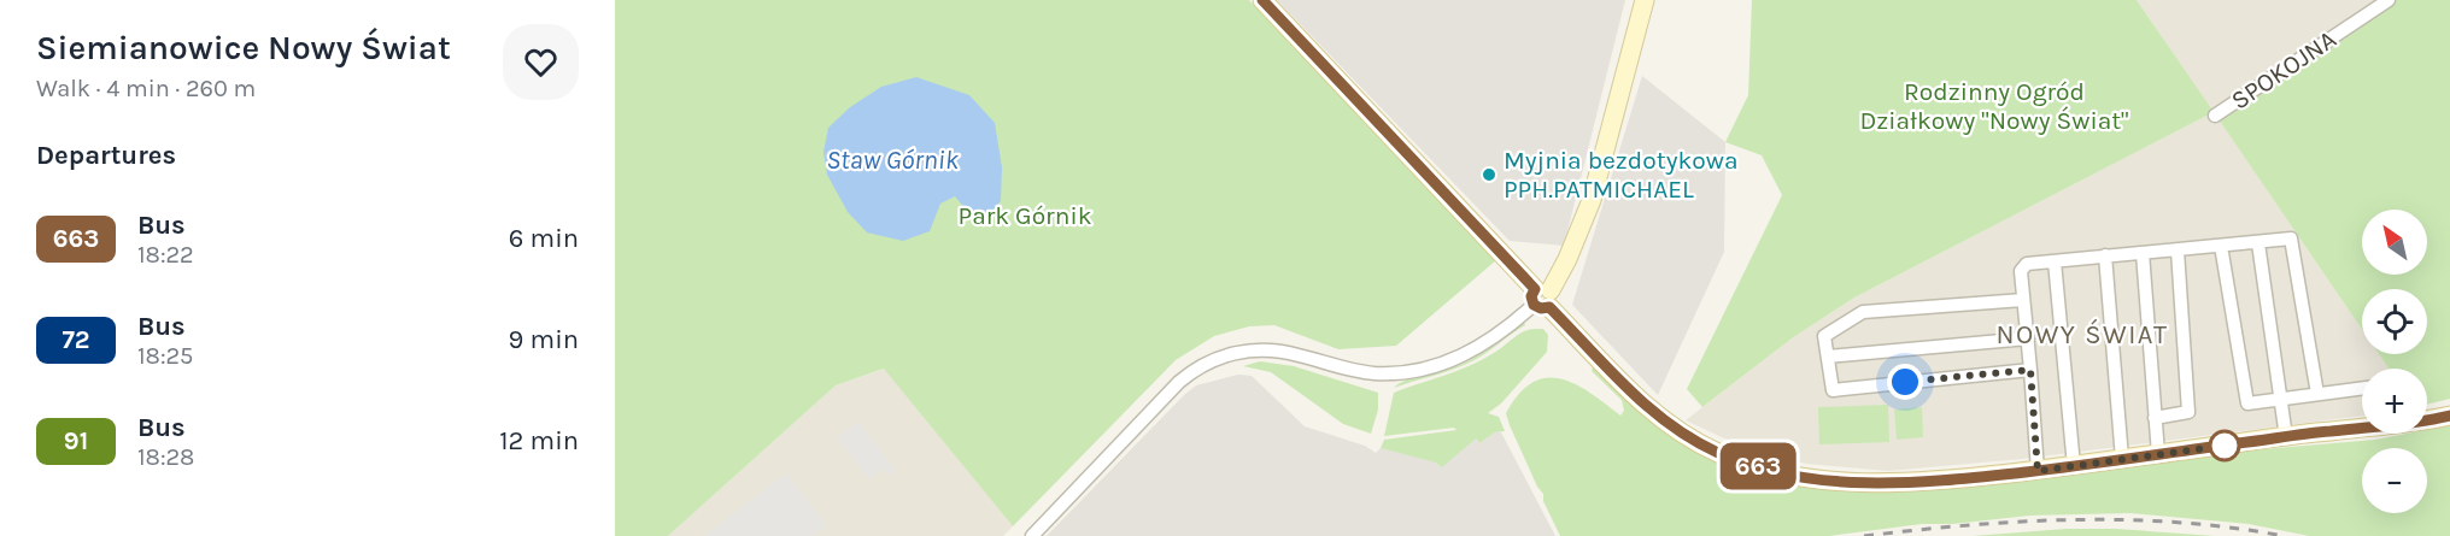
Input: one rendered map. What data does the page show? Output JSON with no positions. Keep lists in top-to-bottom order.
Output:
{
  "streets": {
    "street": ["SPOKOJNA"]
  },
  "districts": ["NOWY ŚWIAT"],
  "water": ["Staw Górnik"],
  "parks": ["Rodzinny Ogród Działkowy \"Nowy Świat\"", "Park Górnik"],
  "places": ["Myjnia bezdotykowa PPH.PATMICHAEL"],
  "lines": ["bus line 663"],
  "north": "top left",
  "page": {
    "heading": [
      ["Siemianowice Nowy Świat", "Walk · 4 min · 260 m"],
      "Departures"
    ],
    "on_map": "663",
    "list": [
      {
        "mark": "663",
        "name": "Bus",
        "note": "18:22",
        "value": "6 min"
      },
      {
        "mark": "72",
        "name": "Bus",
        "note": "18:25",
        "value": "9 min"
      },
      {
        "mark": "91",
        "name": "Bus",
        "note": "18:28",
        "value": "12 min"
      }
    ],
    "map_buttons": ["+", "−"]
  }
}
